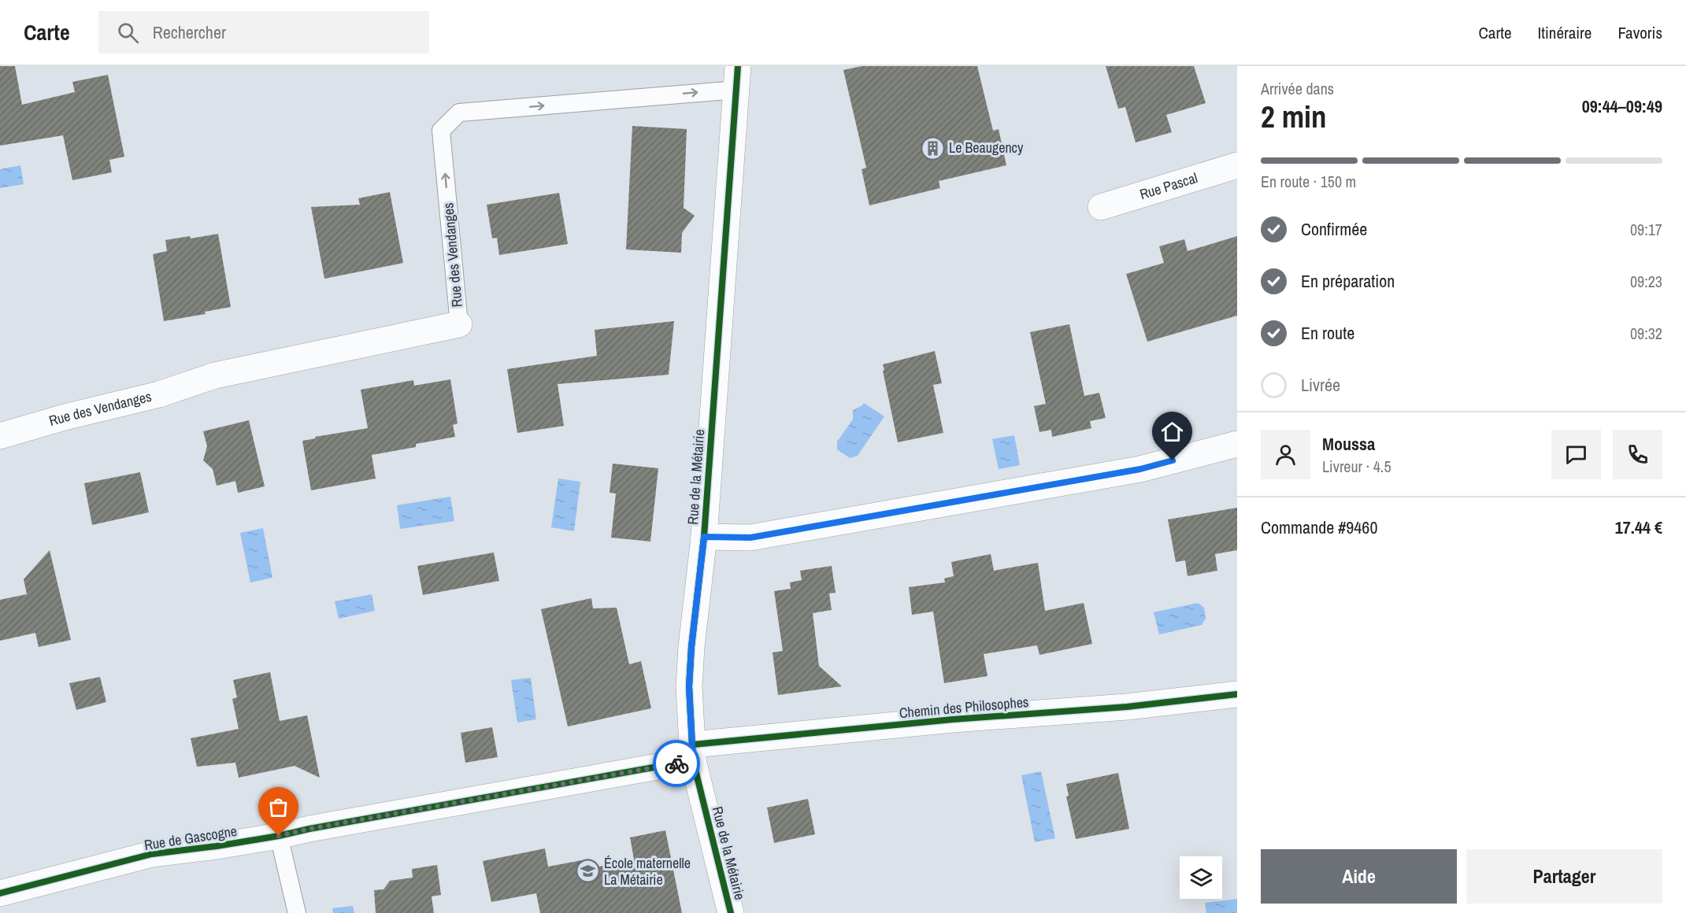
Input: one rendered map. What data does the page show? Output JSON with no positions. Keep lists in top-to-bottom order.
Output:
{
  "streets": {
    "street": [
      "Rue Pascal",
      "Rue des Vendanges",
      "Rue de la Métairie",
      "Chemin des Philosophes",
      "Rue de Gascogne"
    ]
  },
  "crossings": [
    ["Rue des Vendanges", "Rue de la Métairie"],
    ["Rue de la Métairie", "Chemin des Philosophes"],
    ["Rue de la Métairie", "Rue de Gascogne"],
    ["Chemin des Philosophes", "Rue de Gascogne"]
  ],
  "places": {
    "building": ["Le Beaugency"],
    "school or university": ["École maternelle La Métairie"]
  },
  "page": {
    "header": "Carte",
    "search": "Rechercher",
    "nav": ["Carte", "Itinéraire", "Favoris"],
    "heading": ["2 min", "Arrivée dans", "09:44–09:49"],
    "panel": [
      "Moussa",
      "Livreur · 4.5",
      "Commande #9460",
      "17.44 €"
    ],
    "bar": "En route · 150 m",
    "list": [
      ["Confirmée", "09:17"],
      ["En préparation", "09:23"],
      ["En route", "09:32"],
      "Livrée"
    ],
    "buttons": ["Aide", "Partager"]
  }
}
